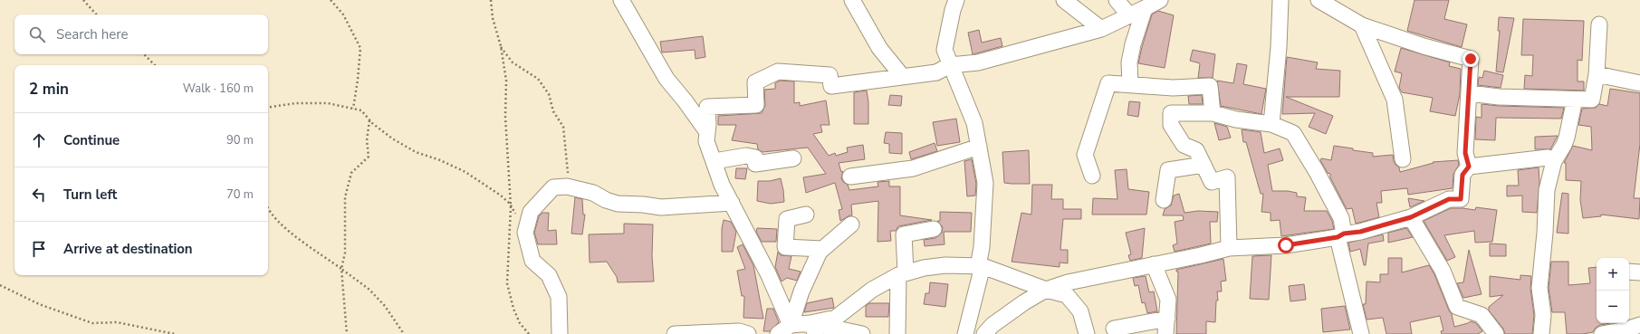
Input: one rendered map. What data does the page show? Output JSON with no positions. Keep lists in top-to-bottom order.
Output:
{
  "page": {
    "search": "Search here",
    "heading": ["2 min", "Walk · 160 m"],
    "list": [
      ["Continue", "90 m"],
      ["Turn left", "70 m"],
      "Arrive at destination"
    ],
    "map_buttons": ["+", "−"]
  }
}
